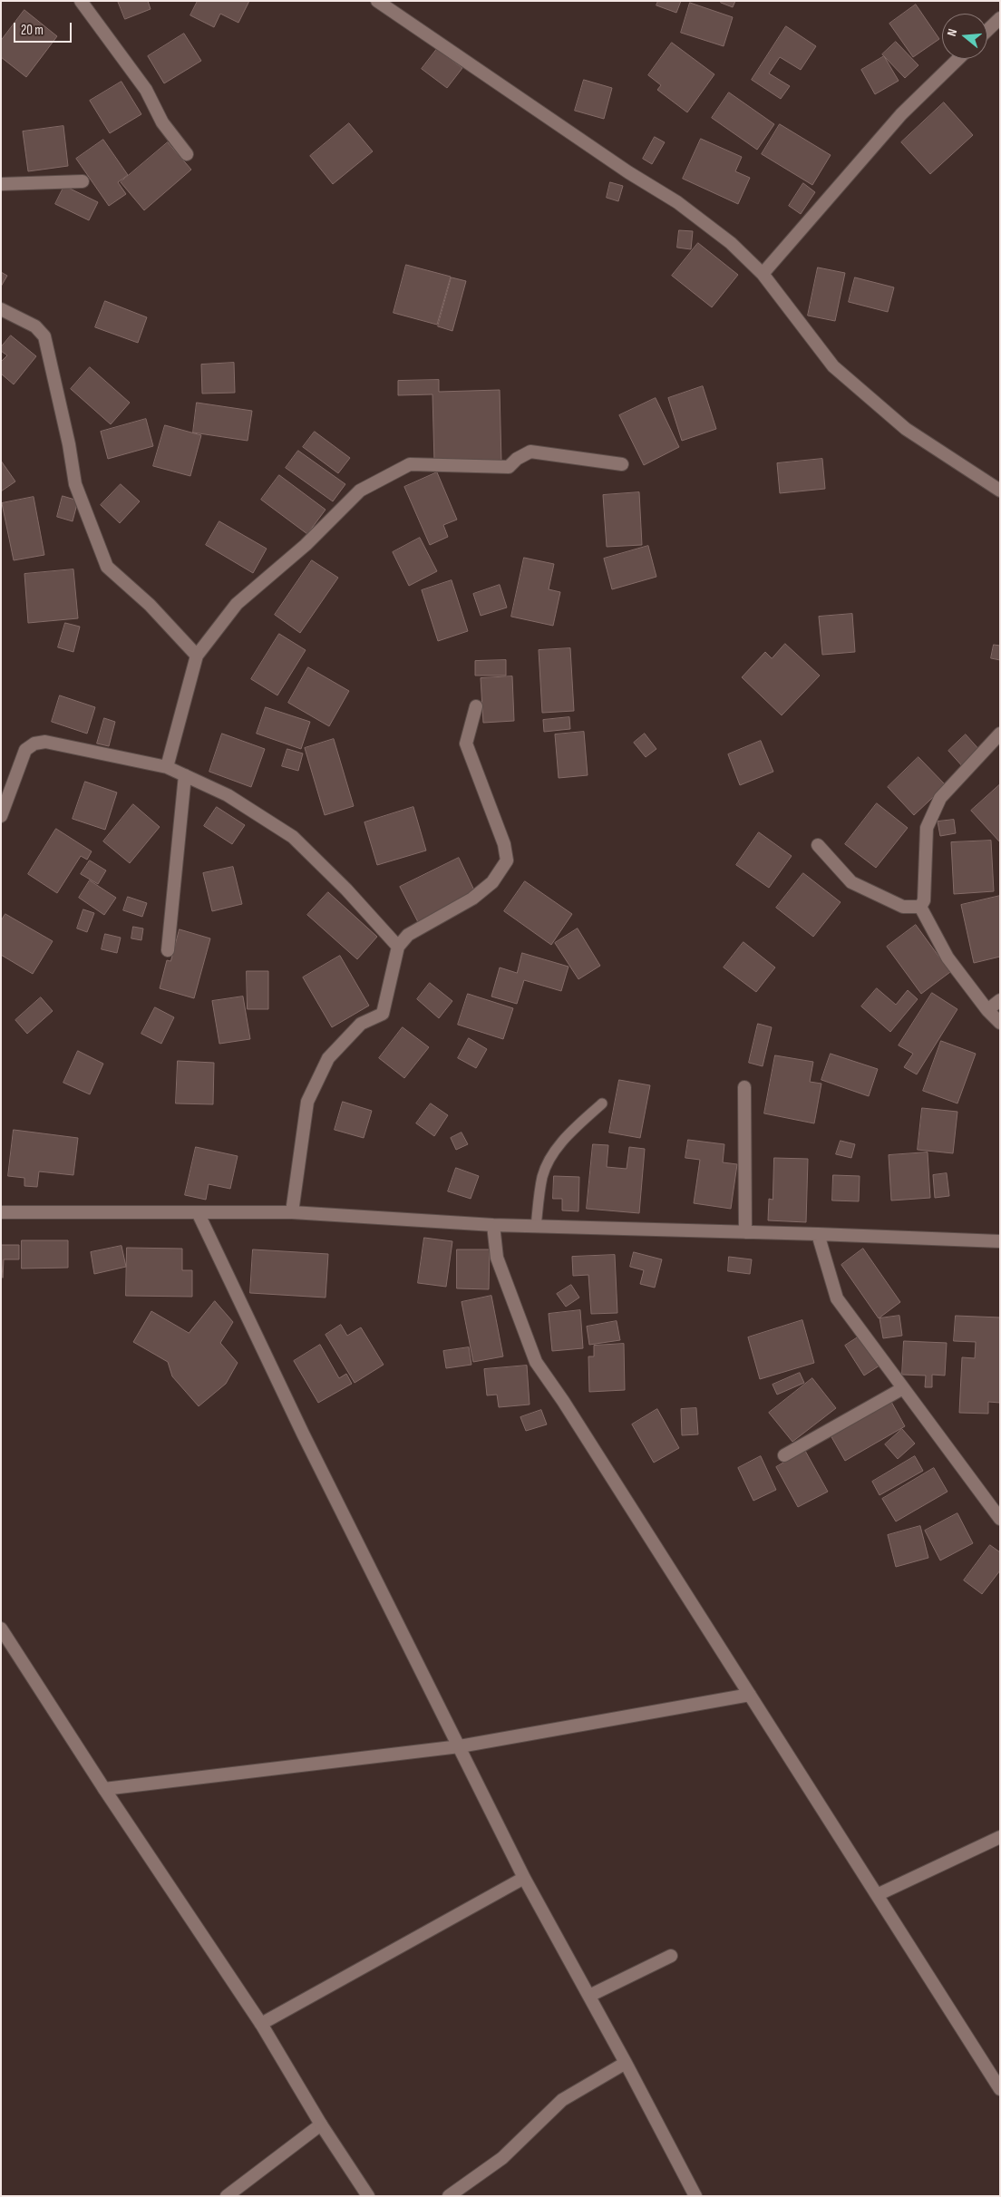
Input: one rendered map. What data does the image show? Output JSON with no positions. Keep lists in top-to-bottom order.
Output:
{
  "scale_bar": "20 m",
  "north": "left"
}
